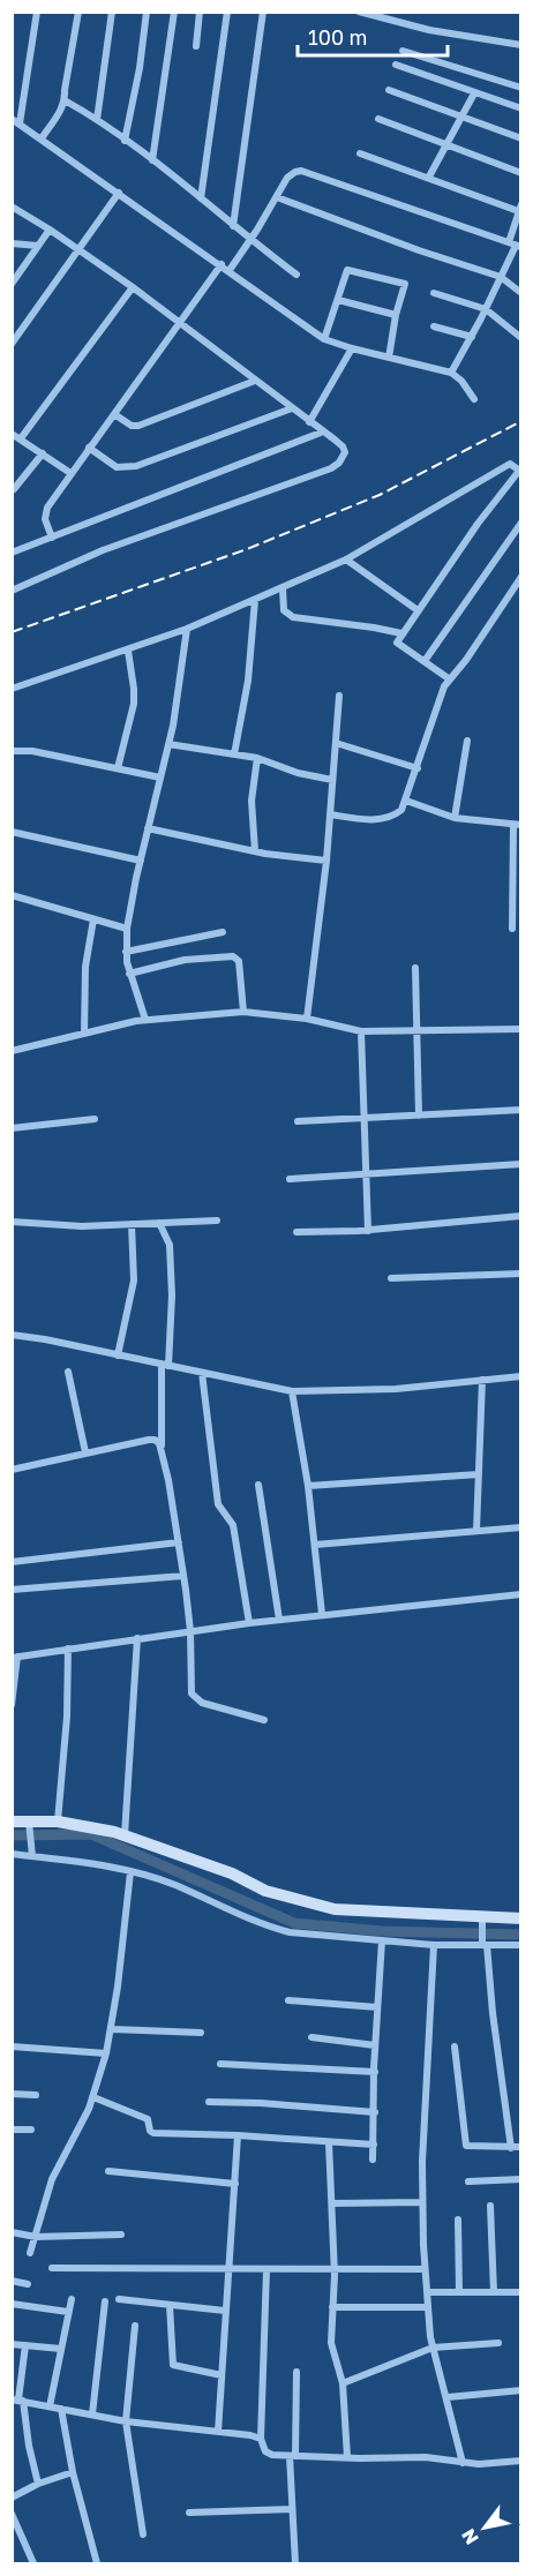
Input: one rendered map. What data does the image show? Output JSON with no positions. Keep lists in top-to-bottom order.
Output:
{
  "scale_bar": "100 m",
  "north": "bottom left"
}
